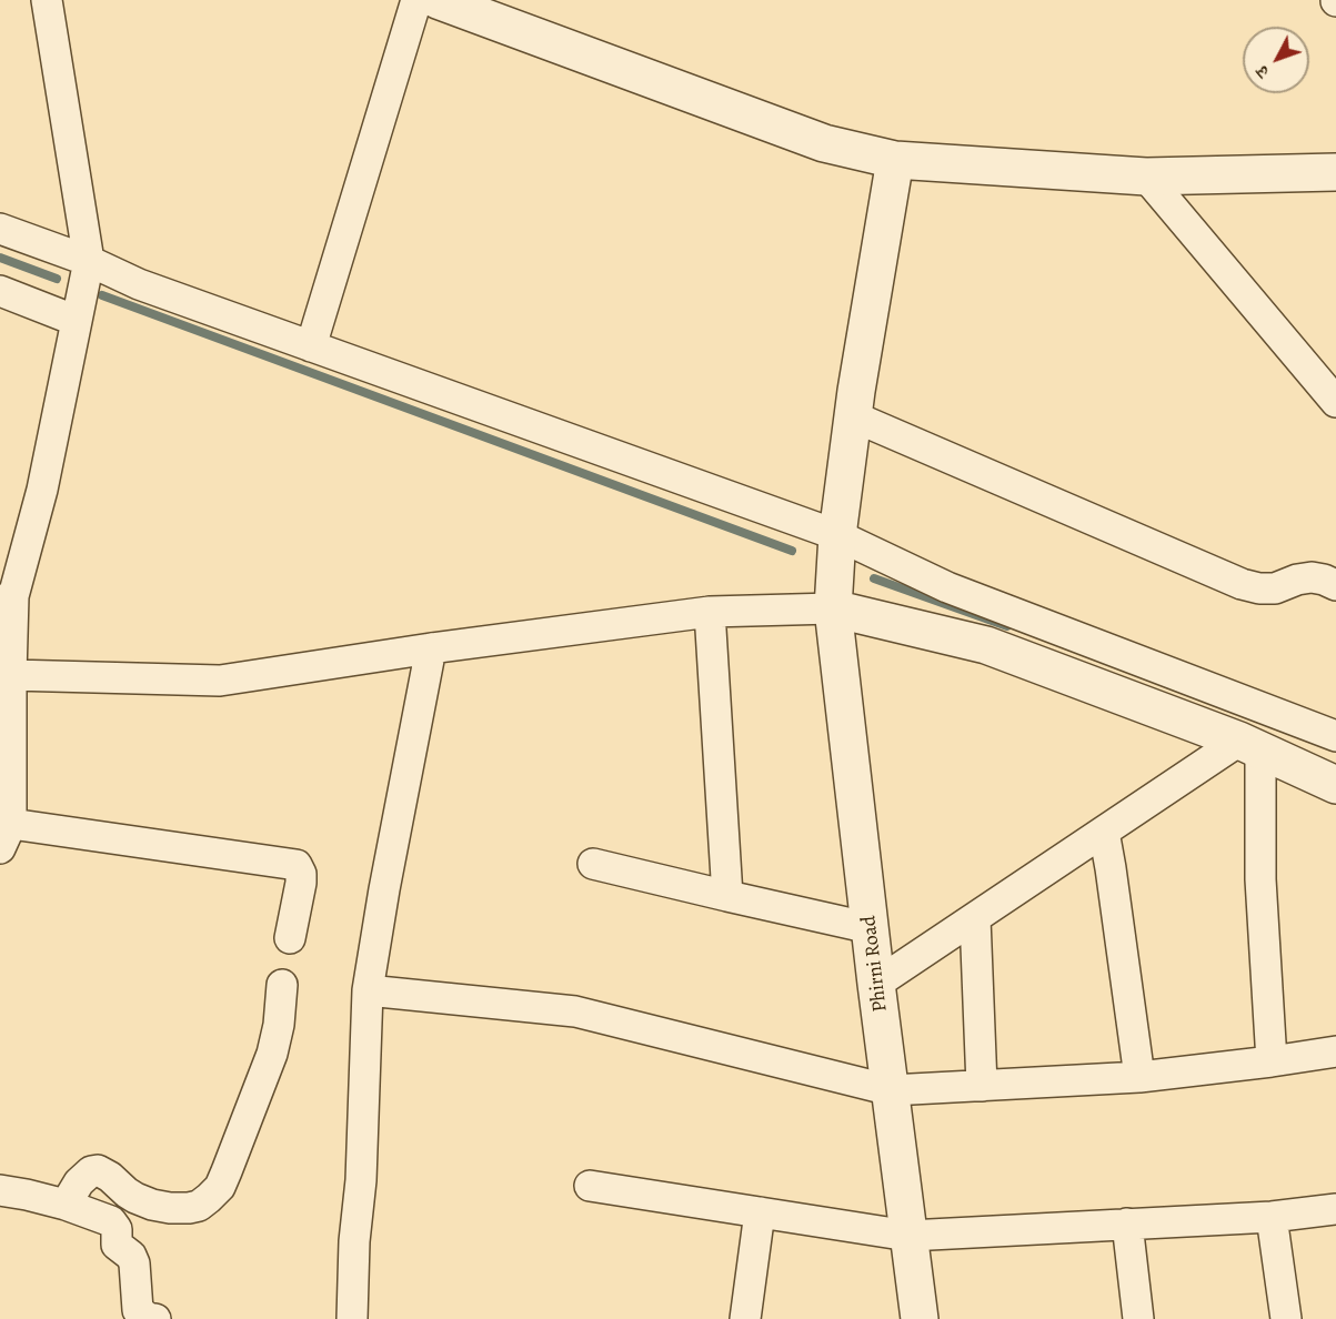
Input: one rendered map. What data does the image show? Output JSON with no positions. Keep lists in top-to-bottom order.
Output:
{
  "streets": {
    "street": ["Phirni Road"]
  },
  "north": "bottom left"
}
